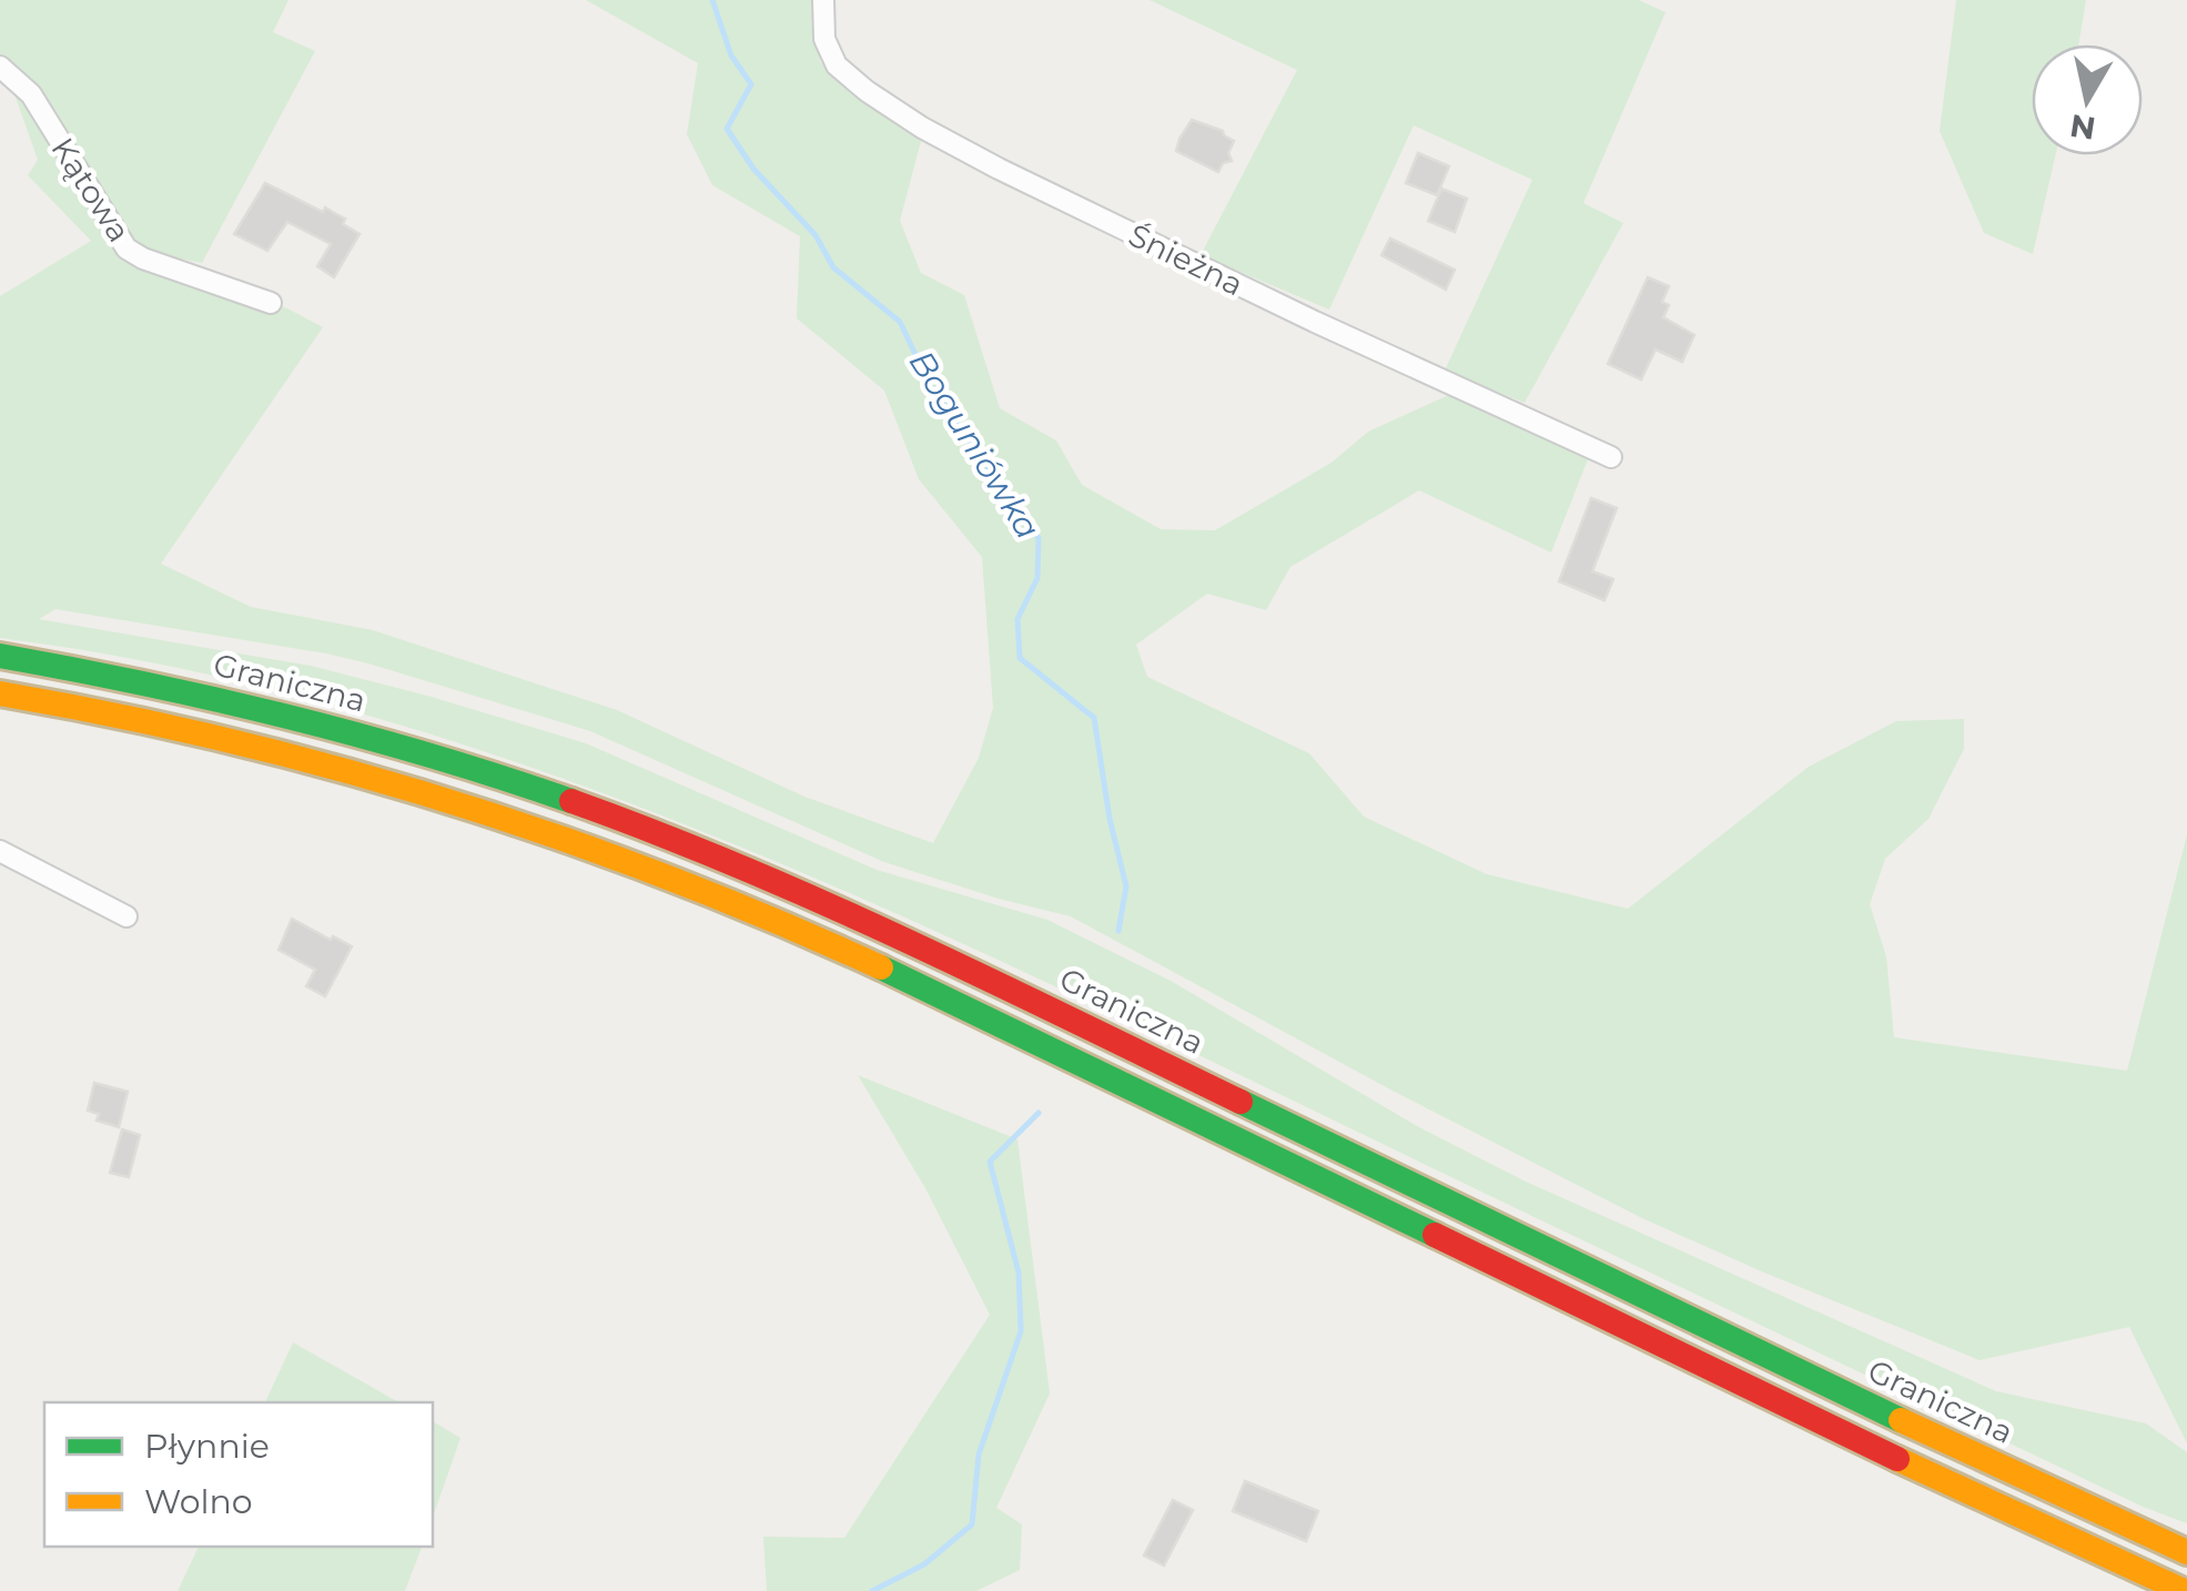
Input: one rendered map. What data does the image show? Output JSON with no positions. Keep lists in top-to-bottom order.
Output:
{
  "streets": {
    "highway": ["Graniczna"],
    "street": ["Kątowa", "Śnieżna"]
  },
  "water": ["Boguniówka"],
  "legend": ["Płynnie", "Wolno"],
  "north": "bottom"
}
